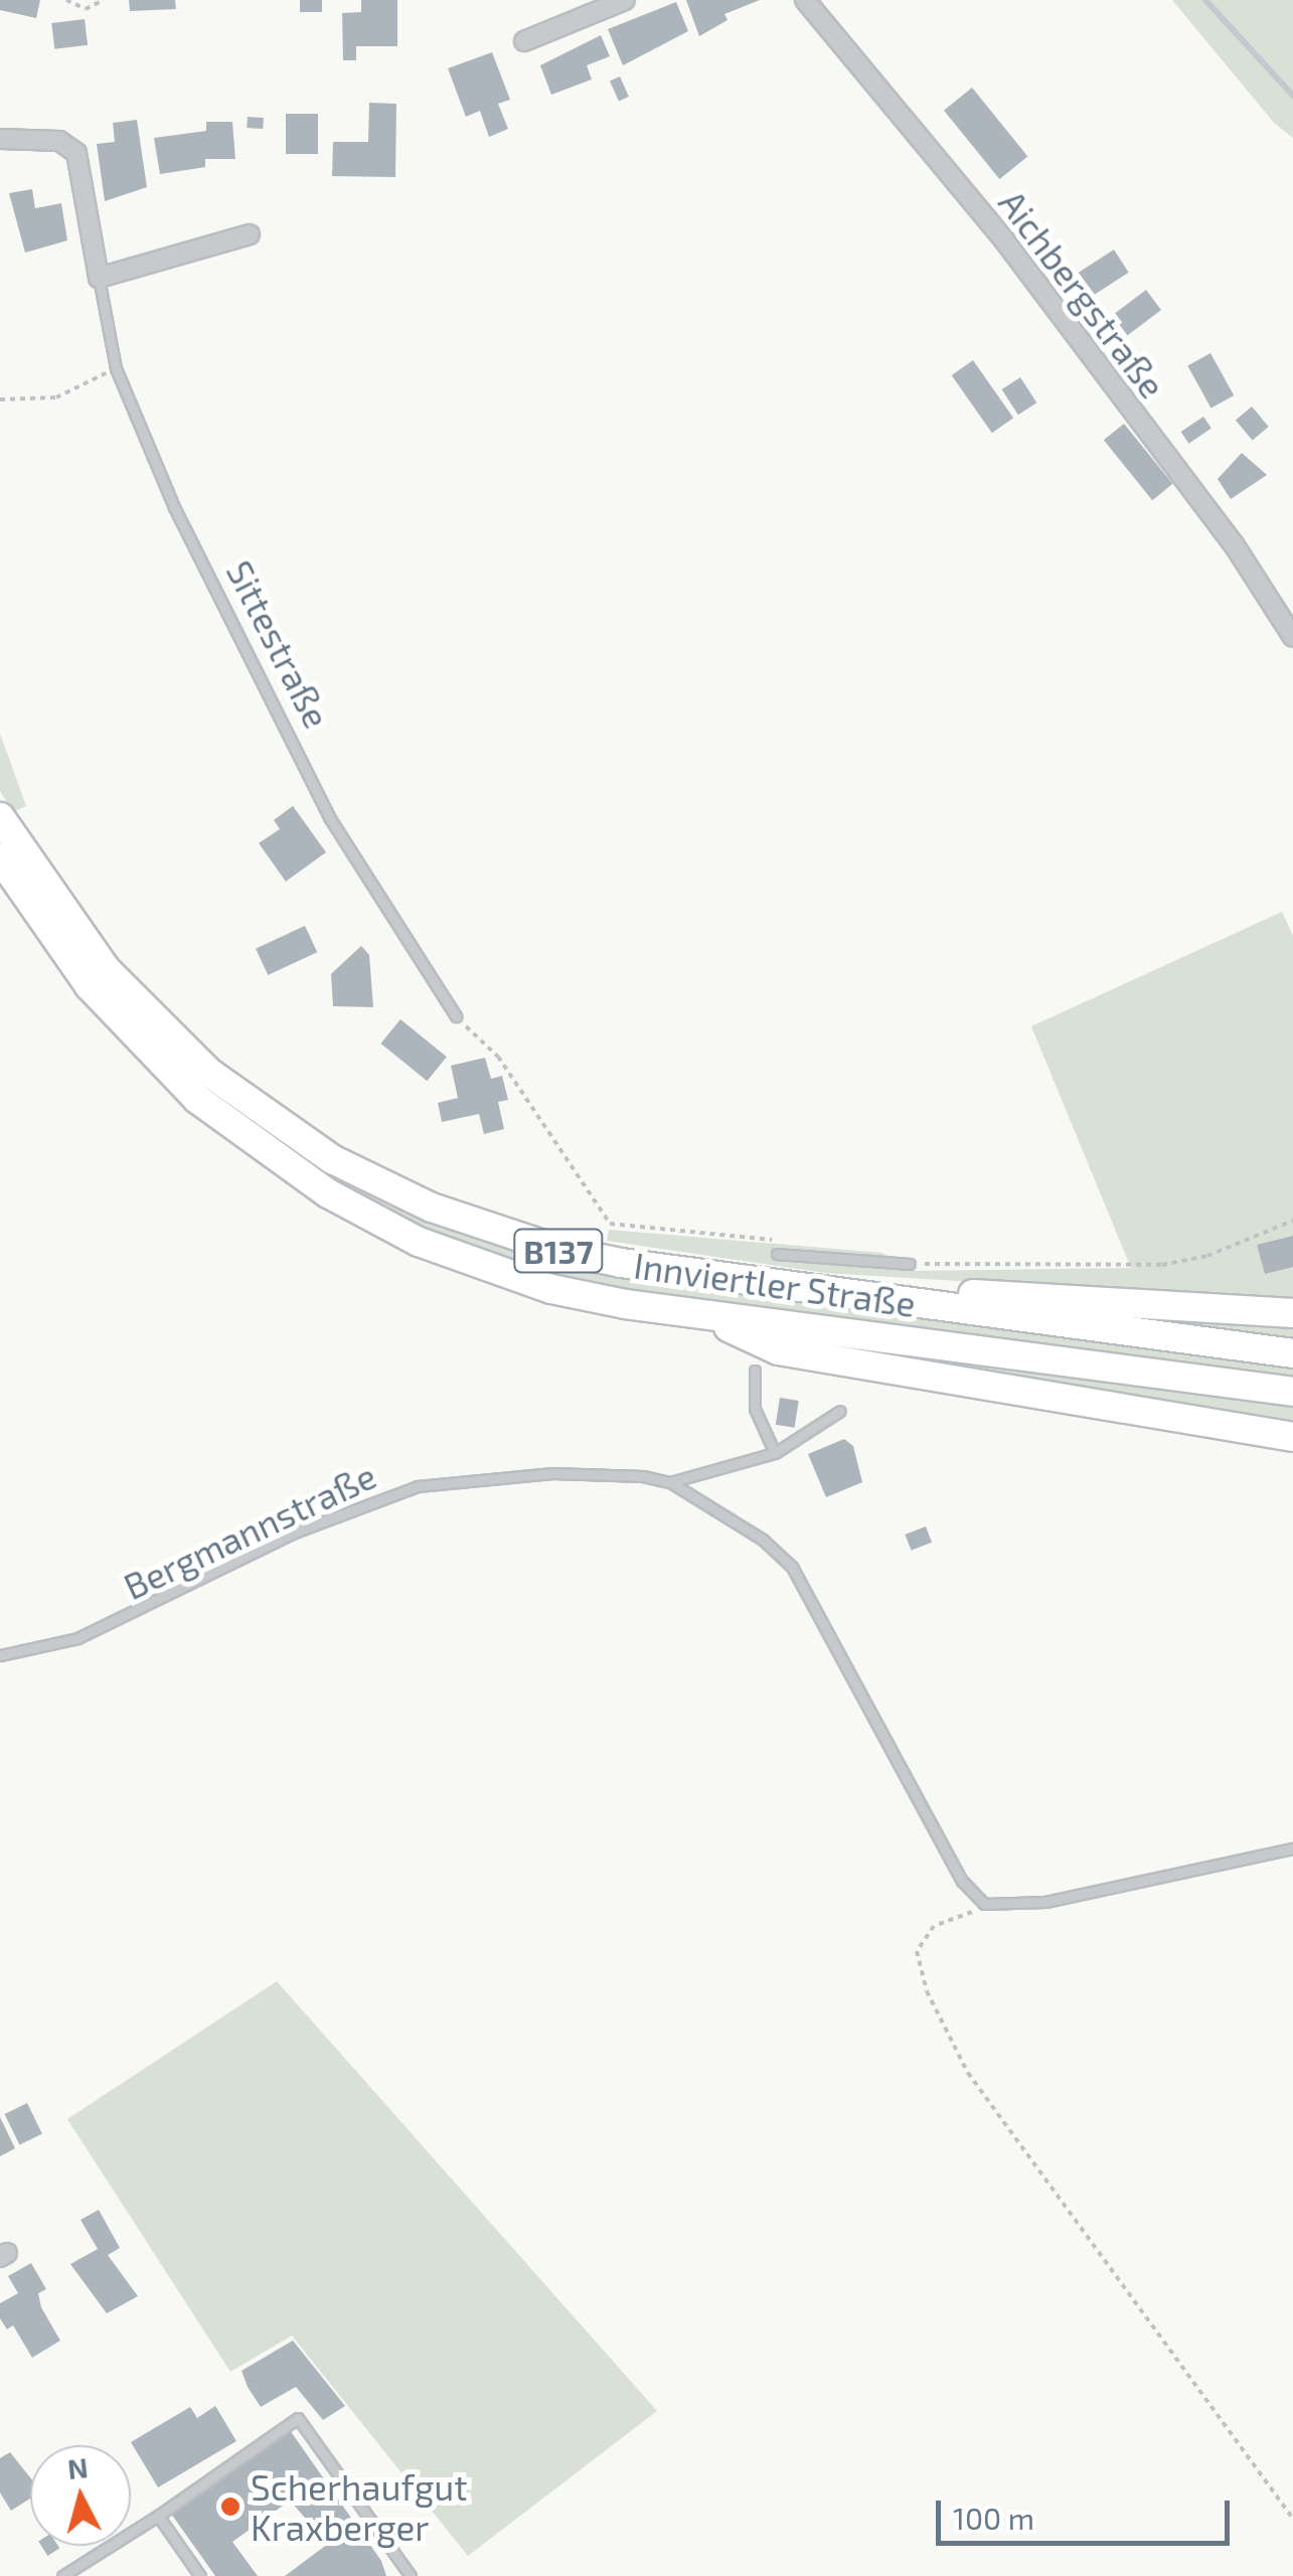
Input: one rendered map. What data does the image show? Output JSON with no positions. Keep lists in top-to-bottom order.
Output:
{
  "streets": {
    "main road": ["B137", "Innviertler Straße"],
    "street": ["Aichbergstraße", "Sittestraße"],
    "lane": ["Bergmannstraße"]
  },
  "places": ["Scherhaufgut Kraxberger"],
  "scale_bar": "100 m",
  "north": "top"
}
